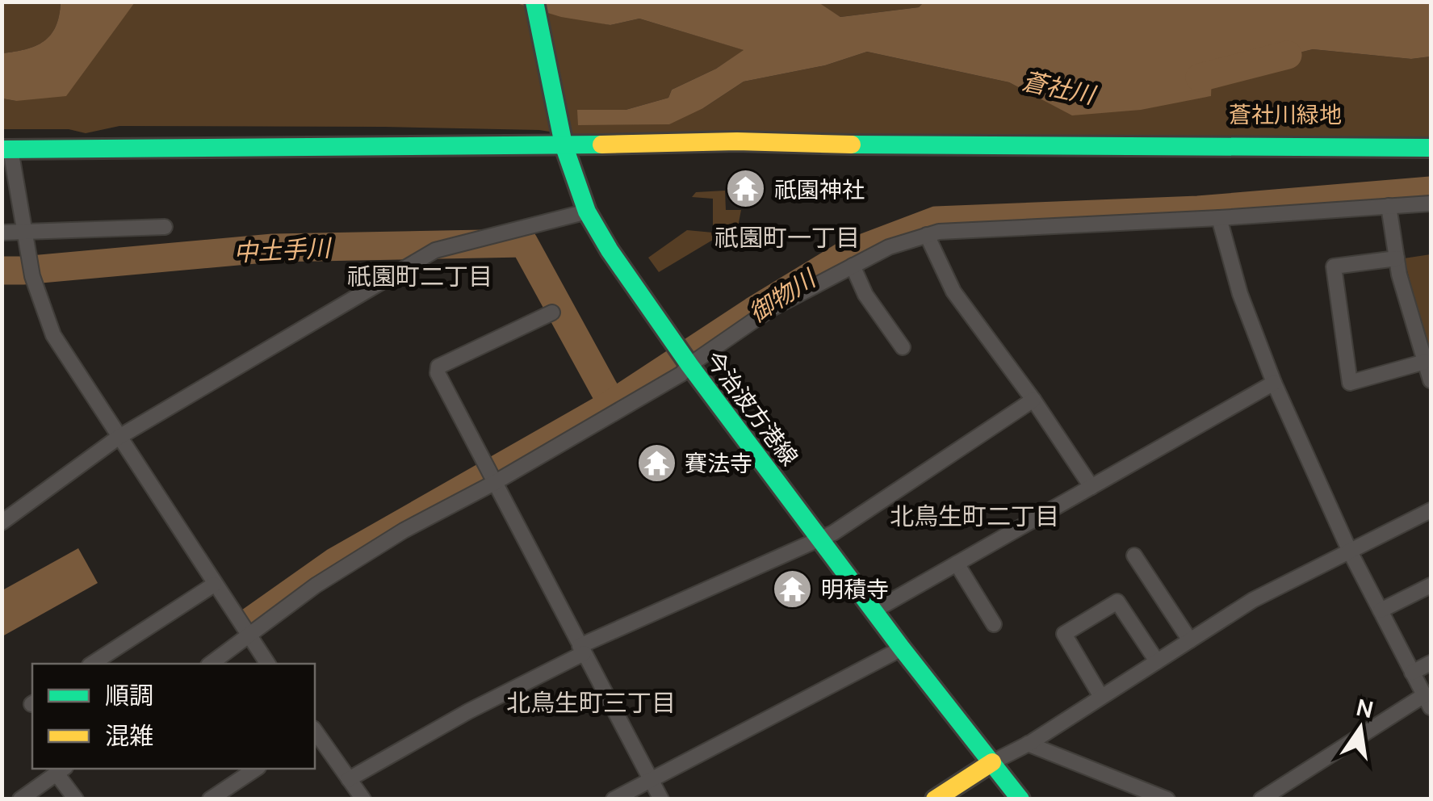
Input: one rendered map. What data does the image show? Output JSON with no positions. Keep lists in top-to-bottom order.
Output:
{
  "streets": {
    "street": ["今治波方港線"]
  },
  "districts": [
    "祇園町一丁目",
    "祇園町二丁目",
    "北鳥生町二丁目",
    "北鳥生町三丁目"
  ],
  "water": ["蒼社川", "中土手川", "御物川"],
  "parks": ["蒼社川緑地"],
  "places": {
    "temple": ["祇園神社", "賽法寺", "明積寺"]
  },
  "legend": ["順調", "混雑"],
  "north": "top"
}
